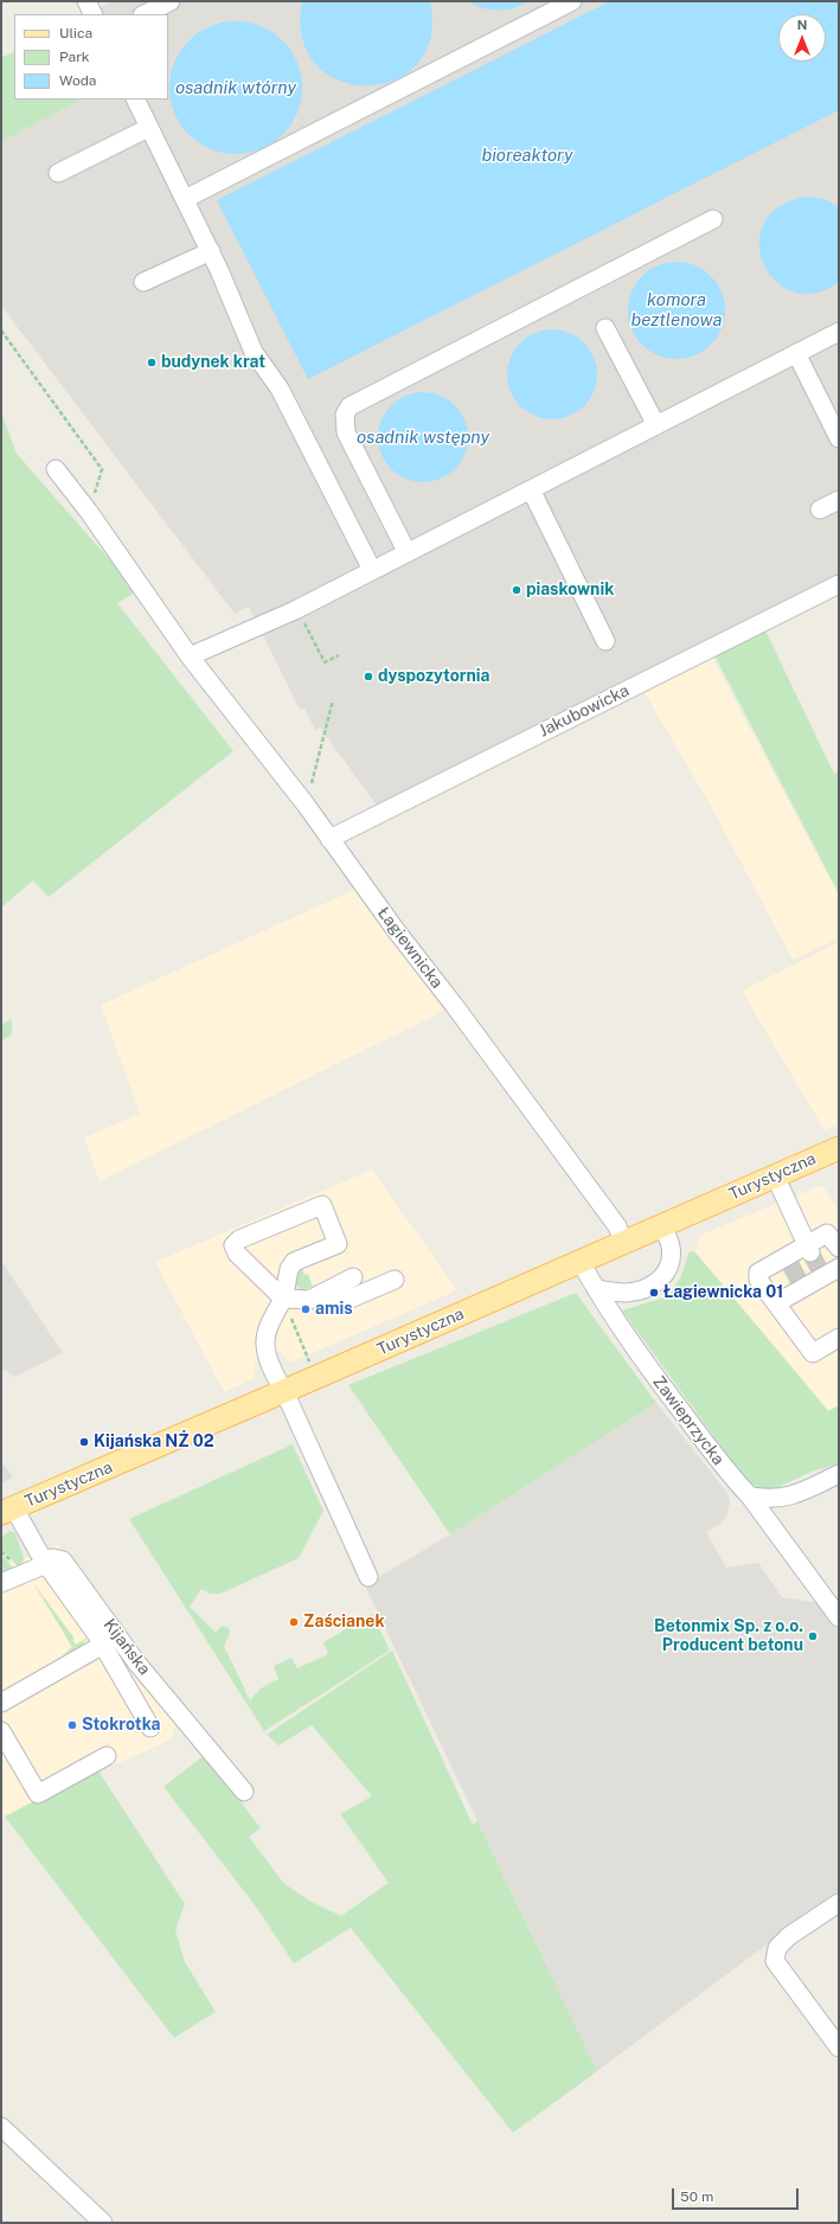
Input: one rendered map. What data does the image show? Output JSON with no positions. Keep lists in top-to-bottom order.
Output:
{
  "streets": {
    "main road": ["Turystyczna"],
    "street": [
      "Jakubowicka",
      "Łagiewnicka",
      "Zawieprzycka",
      "Kijańska"
    ]
  },
  "crossings": [
    ["Jakubowicka", "Łagiewnicka"],
    ["Łagiewnicka", "Turystyczna"],
    ["Turystyczna", "Zawieprzycka"]
  ],
  "water": [
    "osadnik wtórny",
    "bioreaktory",
    "komora beztlenowa",
    "osadnik wstępny"
  ],
  "places": [
    "budynek krat",
    "piaskownik",
    "dyspozytornia",
    "Łagiewnicka 01",
    "amis",
    "Kijańska NŻ 02",
    "Zaścianek",
    "Betonmix Sp. z o.o. Producent betonu",
    "Stokrotka"
  ],
  "legend": ["Ulica", "Park", "Woda"],
  "scale_bar": "50 m",
  "north": "top"
}
